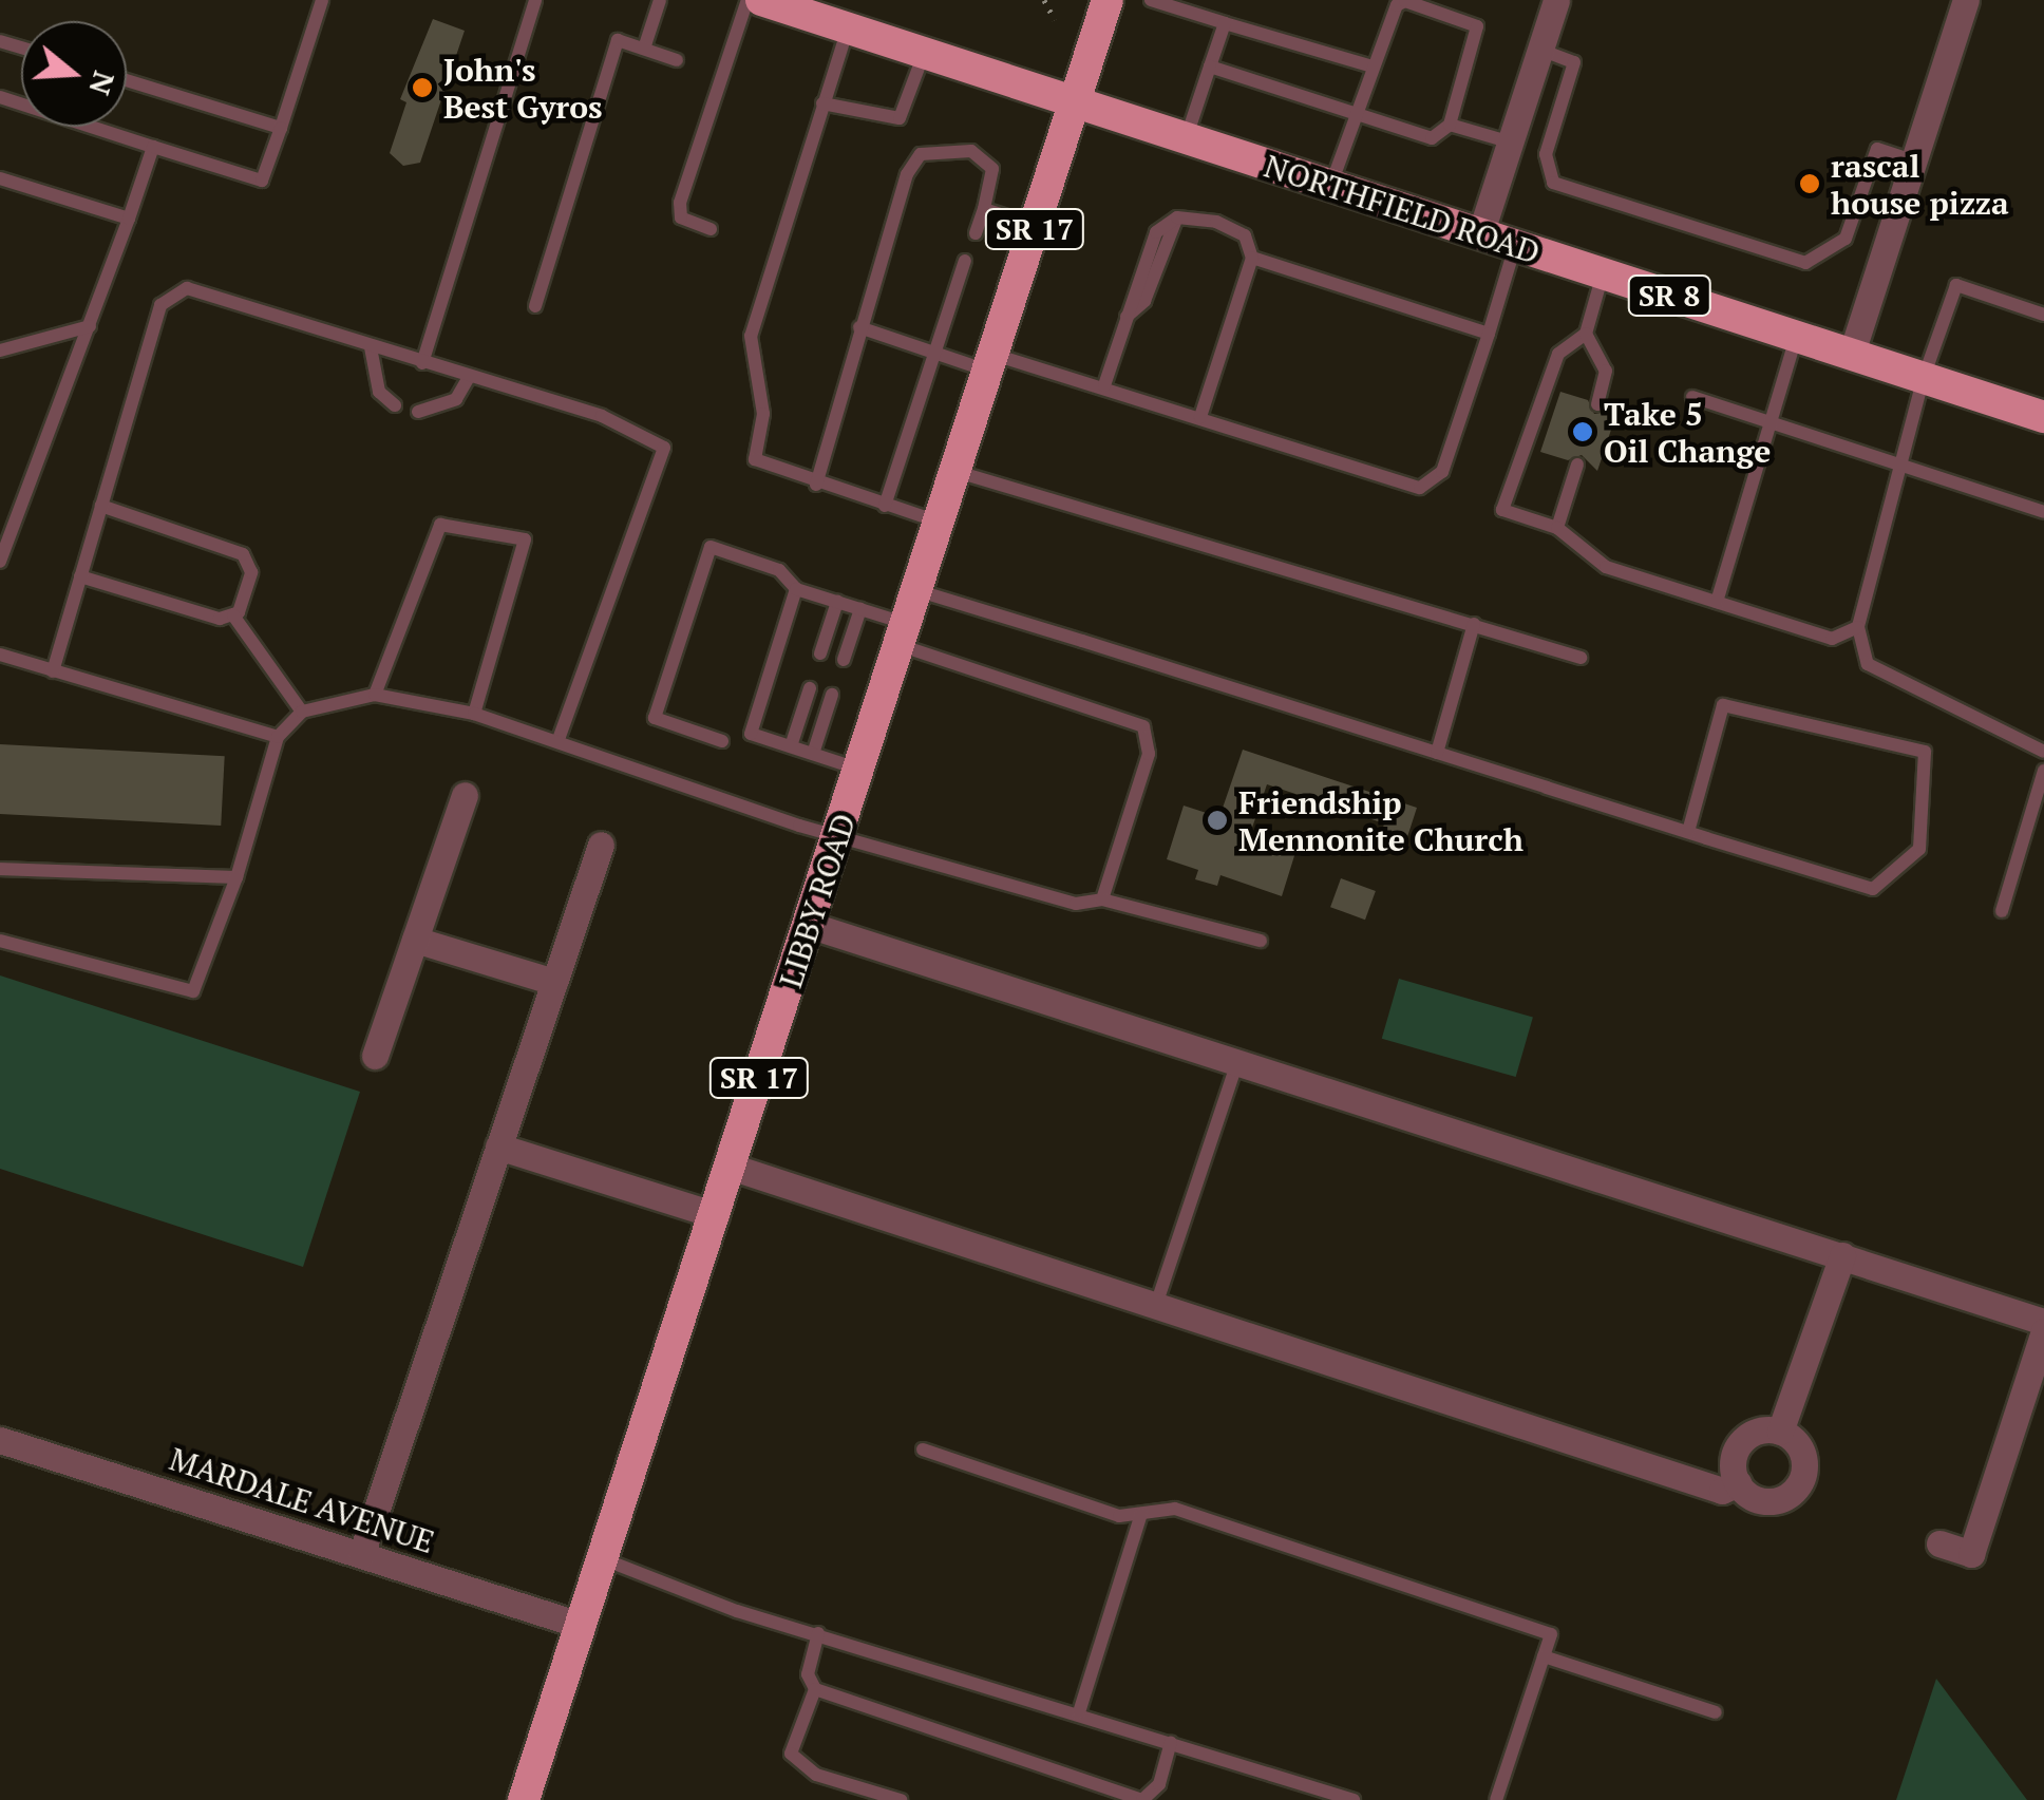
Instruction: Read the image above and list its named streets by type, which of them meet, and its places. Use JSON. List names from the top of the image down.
{
  "streets": {
    "main road": [
      "NORTHFIELD ROAD",
      "SR 17",
      "SR 8",
      "LIBBY ROAD"
    ],
    "street": ["MARDALE AVENUE"]
  },
  "crossings": [
    ["NORTHFIELD ROAD", "LIBBY ROAD"],
    ["LIBBY ROAD", "MARDALE AVENUE"]
  ],
  "places": [
    "John's Best Gyros",
    "rascal house pizza",
    "Take 5 Oil Change",
    "Friendship Mennonite Church"
  ],
  "north": "right"
}
